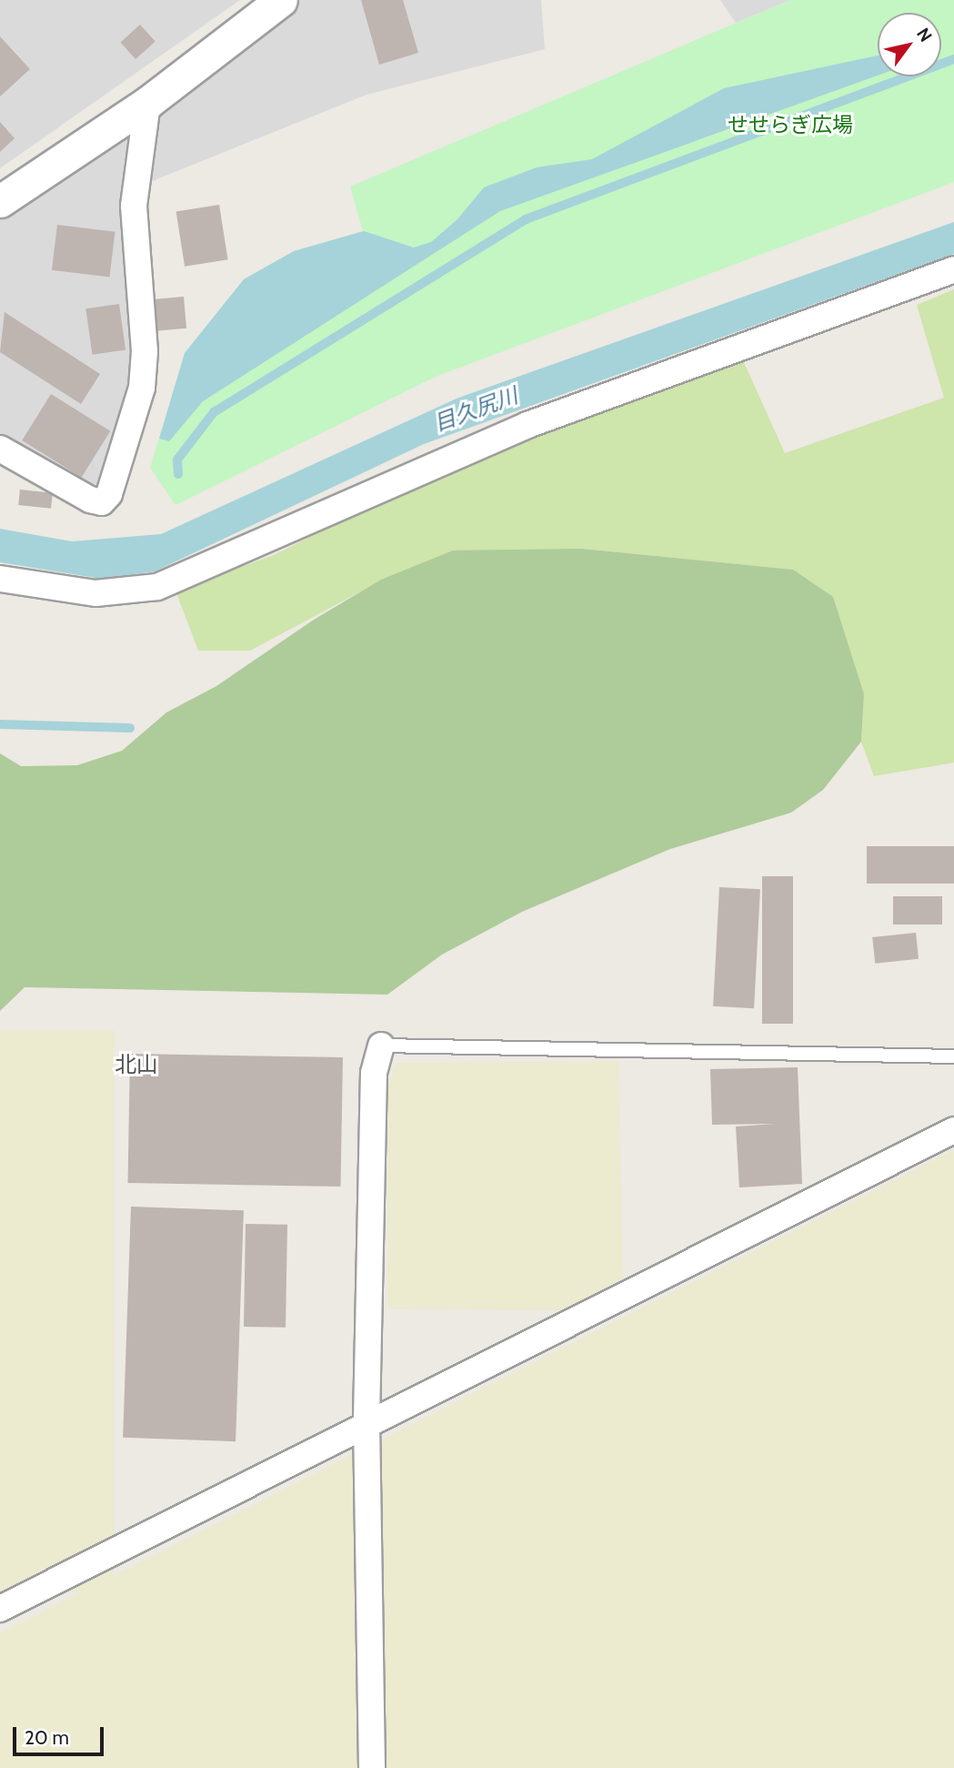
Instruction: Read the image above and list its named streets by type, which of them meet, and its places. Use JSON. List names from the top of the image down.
{
  "districts": ["北山"],
  "water": ["目久尻川"],
  "parks": ["せせらぎ広場"],
  "scale_bar": "20 m",
  "north": "top right"
}
